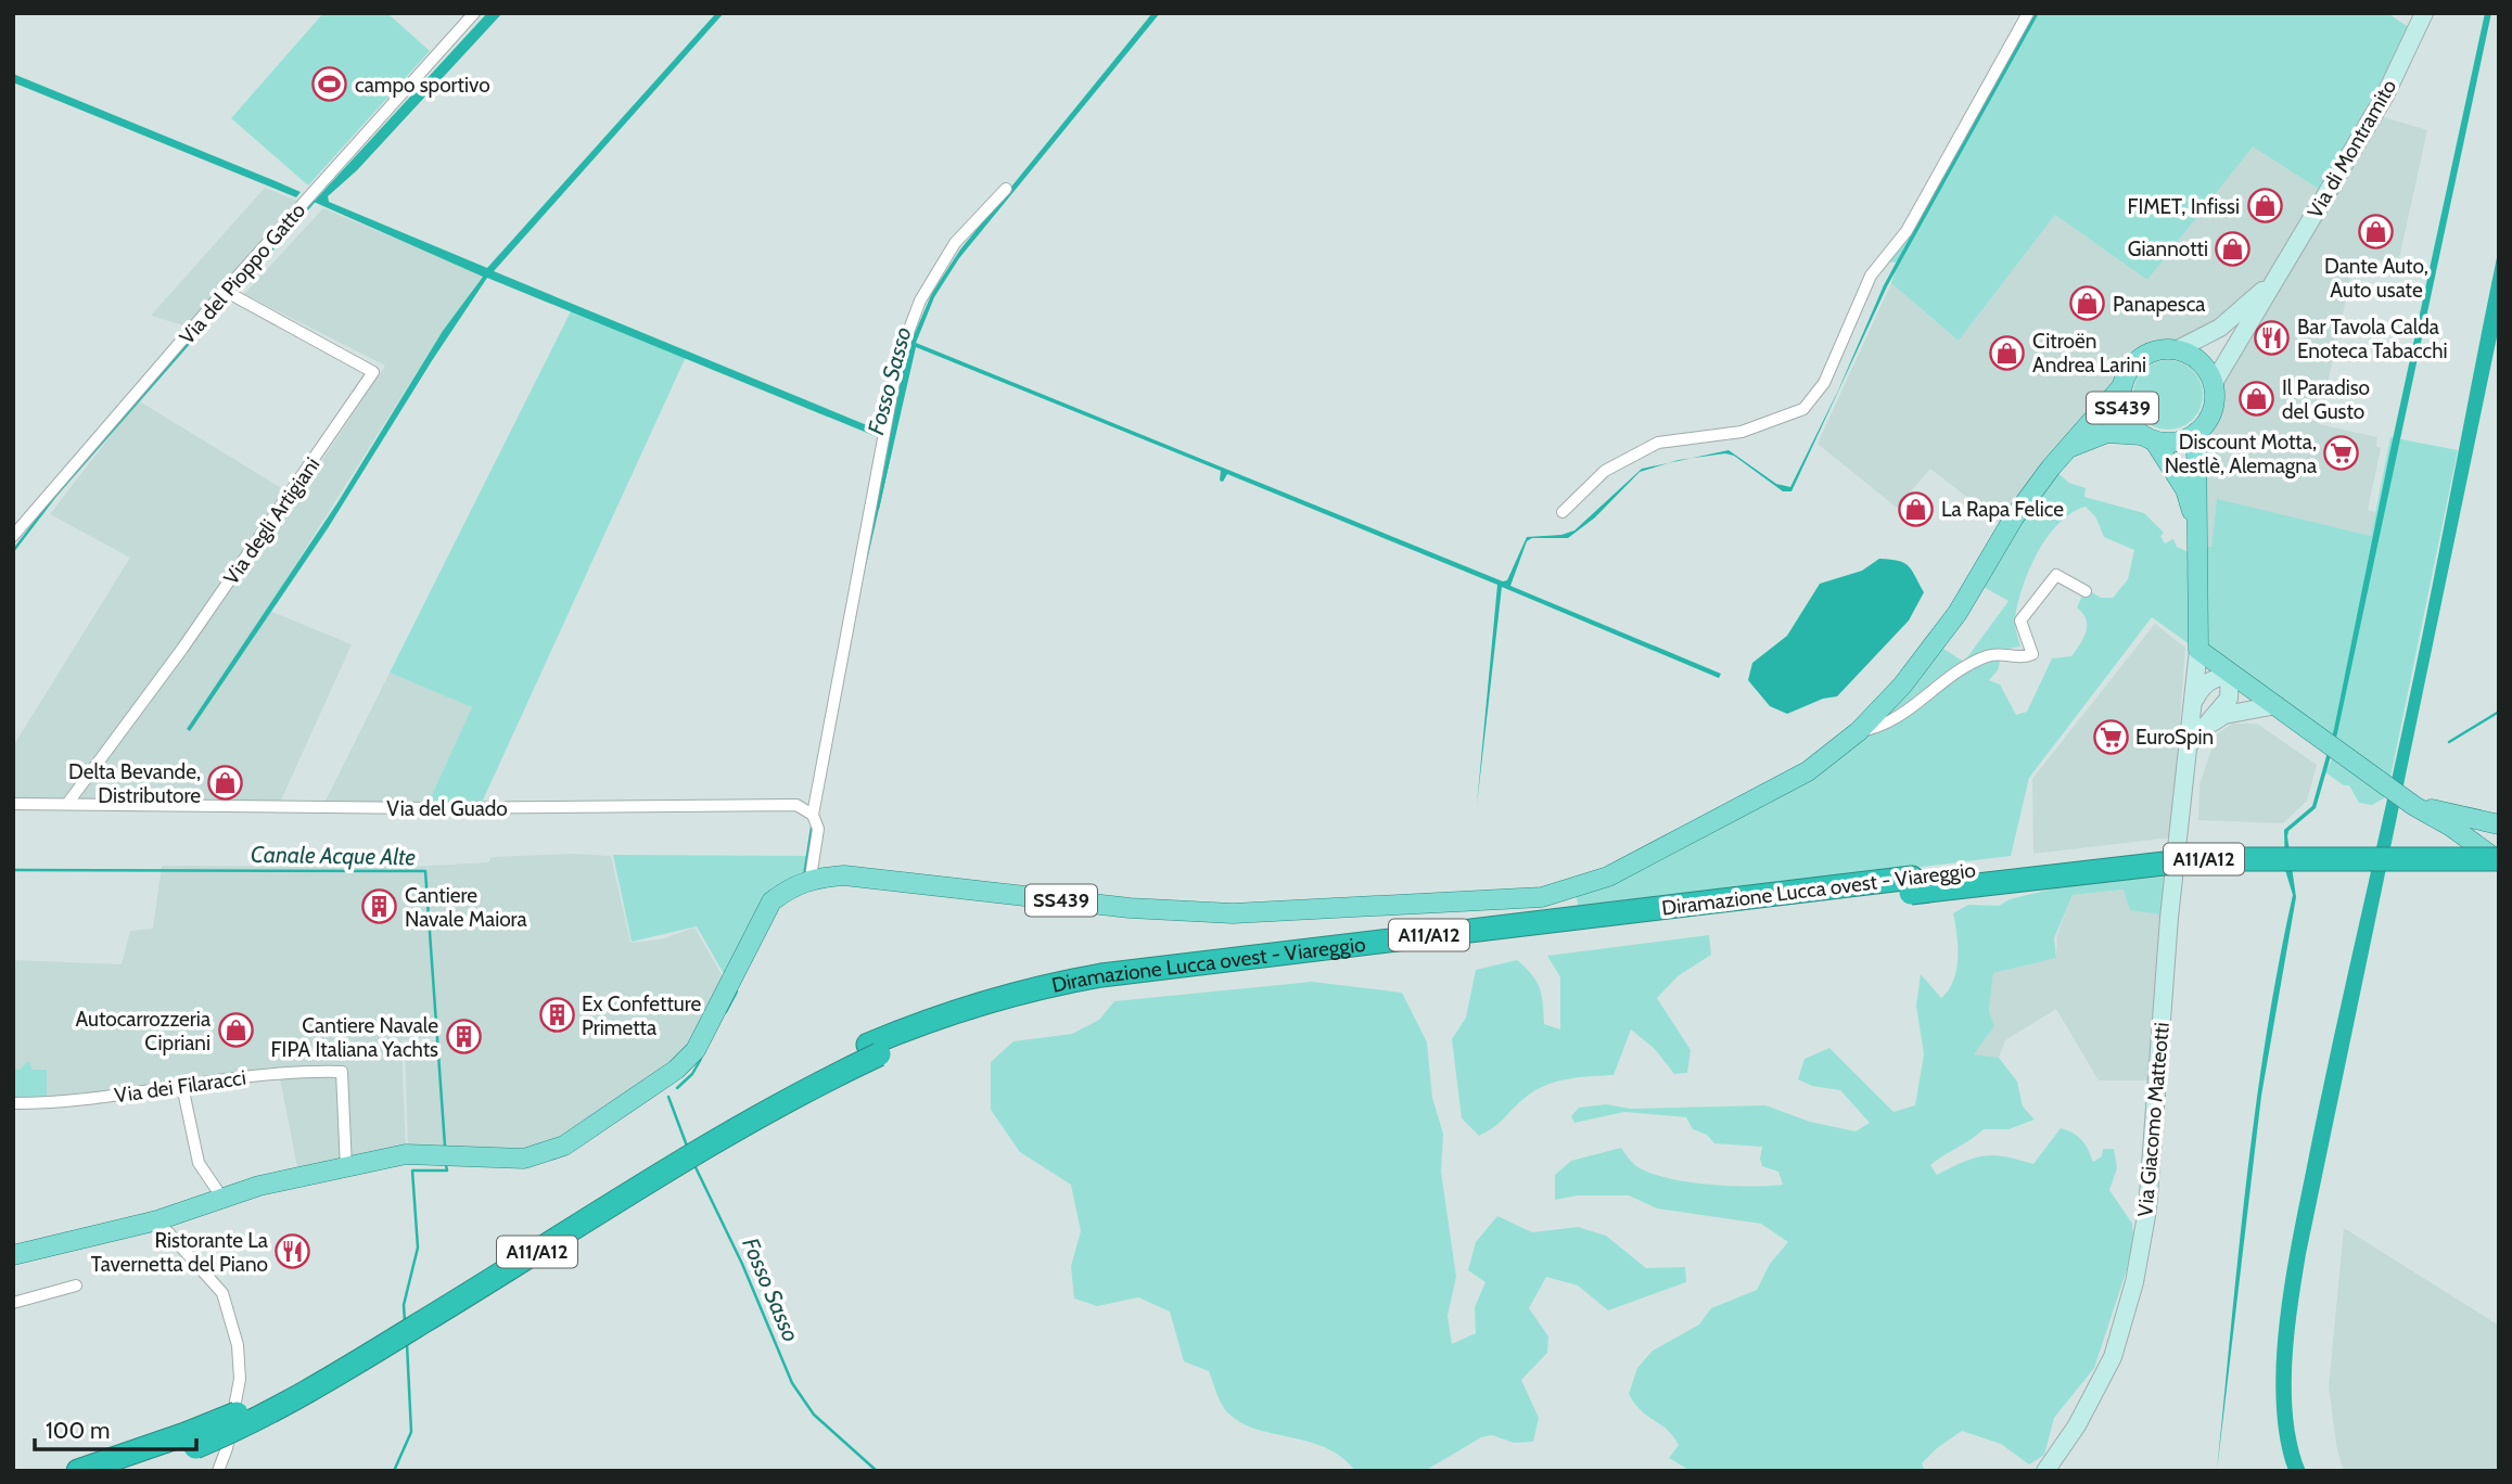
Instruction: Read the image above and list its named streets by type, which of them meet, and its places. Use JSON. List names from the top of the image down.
{
  "streets": {
    "highway": ["A11/A12", "Diramazione Lucca ovest - Viareggio"],
    "main road": ["Via di Montramito", "SS439", "Via Giacomo Matteotti"],
    "street": [
      "Via del Pioppo Gatto",
      "Via degli Artigiani",
      "Via del Guado",
      "Via dei Filaracci"
    ]
  },
  "crossings": [
    ["Via di Montramito", "SS439"],
    ["Via del Pioppo Gatto", "Via degli Artigiani"],
    ["SS439", "Via dei Filaracci"],
    ["SS439", "Via Giacomo Matteotti"],
    ["Via degli Artigiani", "Via del Guado"]
  ],
  "water": ["Fosso Sasso", "Canale Acque Alte"],
  "places": {
    "sports": ["campo sportivo"],
    "shop": [
      "FIMET, Infissi",
      "Dante Auto, Auto usate",
      "Giannotti",
      "Panapesca",
      "Citroën Andrea Larini",
      "Il Paradiso del Gusto",
      "La Rapa Felice",
      "Delta Bevande, Distributore",
      "Autocarrozzeria Cipriani"
    ],
    "restaurant": ["Bar Tavola Calda Enoteca Tabacchi", "Ristorante La Tavernetta del Piano"],
    "supermarket": ["Discount Motta, Nestlè, Alemagna", "EuroSpin"],
    "building": ["Cantiere Navale Maiora", "Ex Confetture Primetta", "Cantiere Navale FIPA Italiana Yachts"]
  },
  "scale_bar": "100 m"
}
